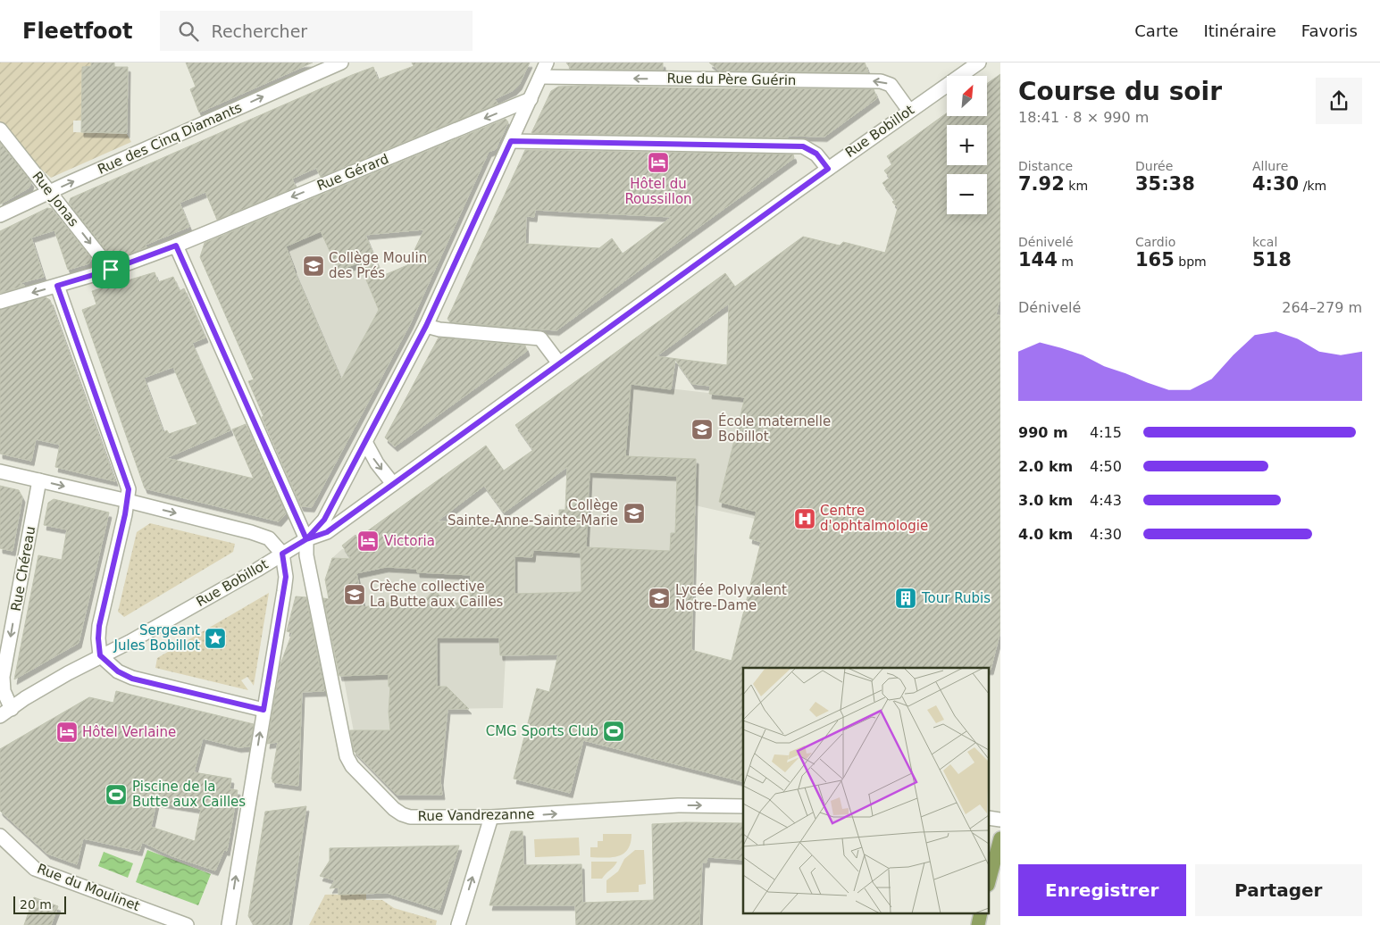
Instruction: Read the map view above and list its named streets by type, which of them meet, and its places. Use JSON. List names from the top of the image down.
{
  "streets": {
    "street": [
      "Rue du Père Guérin",
      "Rue Bobillot",
      "Rue des Cinq Diamants",
      "Rue Gérard",
      "Rue Jonas",
      "Rue Chéreau",
      "Rue Vandrezanne",
      "Rue du Moulinet"
    ]
  },
  "crossings": [
    ["Rue du Père Guérin", "Rue Bobillot"],
    ["Rue Bobillot", "Rue Chéreau"],
    ["Rue Bobillot", "Rue Vandrezanne"],
    ["Rue des Cinq Diamants", "Rue Jonas"],
    ["Rue Gérard", "Rue Jonas"]
  ],
  "one_way": [
    "Rue des Cinq Diamants",
    "Rue Gérard",
    "Rue Jonas",
    "Rue Vandrezanne"
  ],
  "places": {
    "hotel": ["Hôtel du Roussillon", "Victoria", "Hôtel Verlaine"],
    "school or university": [
      "Collège Moulin des Prés",
      "École maternelle Bobillot",
      "Collège Sainte-Anne-Sainte-Marie",
      "Crèche collective La Butte aux Cailles",
      "Lycée Polyvalent Notre-Dame"
    ],
    "hospital": ["Centre d'ophtalmologie"],
    "building": ["Tour Rubis"],
    "place": ["Sergeant Jules Bobillot"],
    "sports": ["CMG Sports Club", "Piscine de la Butte aux Cailles"]
  },
  "scale_bar": "20 m",
  "north": "top right",
  "page": {
    "header": "Fleetfoot",
    "search": "Rechercher",
    "nav": ["Carte", "Itinéraire", "Favoris"],
    "heading": ["Course du soir", "18:41 · 8 × 990 m"],
    "map_buttons": ["+", "−"],
    "stats": [
      ["Distance", "7.92 km"],
      ["Durée", "35:38"],
      ["Allure", "4:30 /km"],
      ["Dénivelé", "144 m"],
      ["Cardio", "165 bpm"],
      ["kcal", "518"]
    ],
    "chart": ["Dénivelé", "264–279 m"],
    "list": [
      {
        "name": "990 m",
        "note": "4:15"
      },
      {
        "name": "2.0 km",
        "note": "4:50"
      },
      {
        "name": "3.0 km",
        "note": "4:43"
      },
      {
        "name": "4.0 km",
        "note": "4:30"
      }
    ],
    "buttons": ["Enregistrer", "Partager"],
    "scale": "20 m"
  }
}
